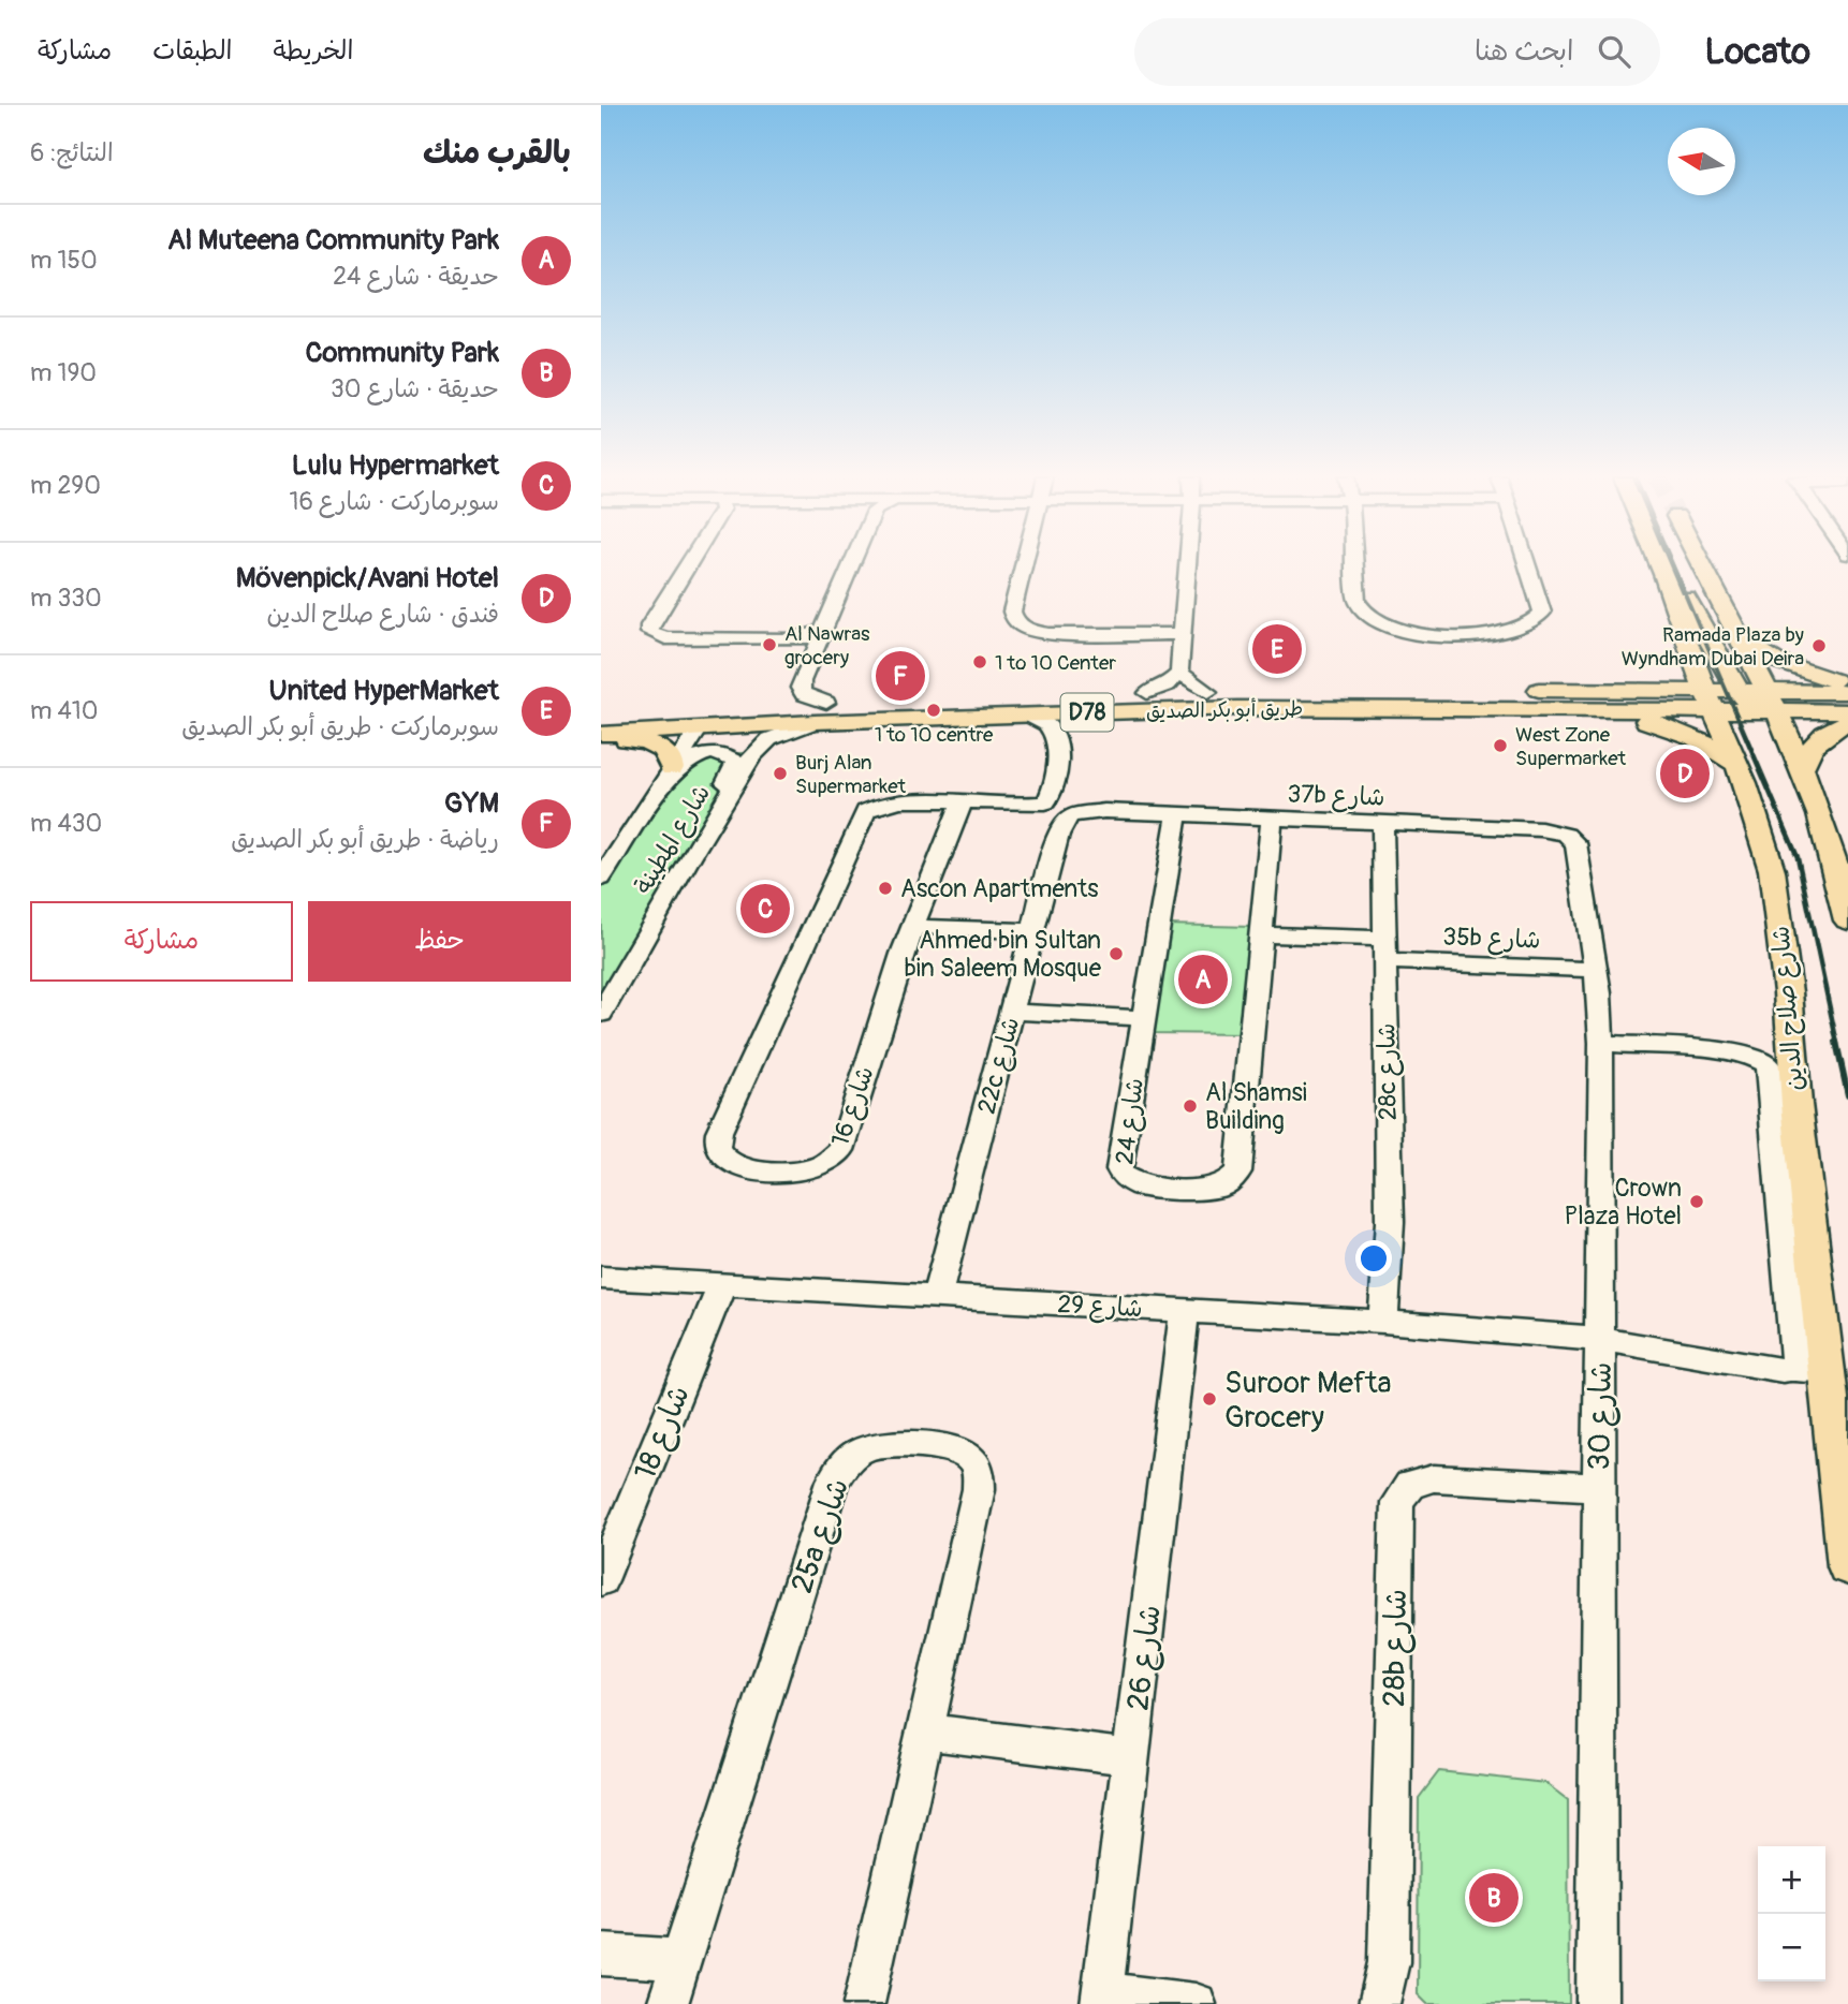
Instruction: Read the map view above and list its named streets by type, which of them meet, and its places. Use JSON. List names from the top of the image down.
{
  "streets": {
    "main road": ["طريق أبو بكر الصديق", "D78", "شارع صلاح الدين"],
    "street": [
      "37b شارع",
      "شارع المطينة",
      "35b شارع",
      "22c شارع",
      "28c شارع",
      "شارع 16",
      "شارع 24",
      "شارع 29",
      "شارع 30",
      "شارع 18",
      "25a شارع",
      "28b شارع",
      "شارع 26"
    ]
  },
  "crossings": [
    ["طريق أبو بكر الصديق", "شارع المطينة"],
    ["طريق أبو بكر الصديق", "شارع صلاح الدين"],
    ["37b شارع", "22c شارع"],
    ["37b شارع", "28c شارع"],
    ["37b شارع", "شارع 16"],
    ["37b شارع", "شارع 24"],
    ["37b شارع", "شارع 30"],
    ["35b شارع", "28c شارع"],
    ["35b شارع", "شارع 24"],
    ["35b شارع", "شارع 30"],
    ["22c شارع", "شارع 29"],
    ["28c شارع", "شارع 29"],
    ["شارع 29", "شارع 30"],
    ["شارع 29", "شارع 18"],
    ["شارع 29", "شارع 26"],
    ["شارع 30", "28b شارع"]
  ],
  "places": [
    "Al Nawras grocery",
    "Ramada Plaza by Wyndham Dubai Deira",
    "1 to 10 Center",
    "1 to 10 centre",
    "West Zone Supermarket",
    "Burj Alan Supermarket",
    "Ascon Apartments",
    "Ahmed bin Sultan bin Saleem Mosque",
    "Al Shamsi Building",
    "Crown Plaza Hotel",
    "Suroor Mefta Grocery"
  ],
  "north": "left",
  "page": {
    "header": "Locato",
    "search": "ابحث هنا",
    "nav": ["الخريطة", "الطبقات", "مشاركة"],
    "heading": ["بالقرب منك", "النتائج: 6"],
    "list": [
      {
        "mark": "A",
        "name": "Al Muteena Community Park",
        "note": "حديقة · شارع 24",
        "value": "150 m"
      },
      {
        "mark": "B",
        "name": "Community Park",
        "note": "حديقة · شارع 30",
        "value": "190 m"
      },
      {
        "mark": "C",
        "name": "Lulu Hypermarket",
        "note": "سوبرماركت · شارع 16",
        "value": "290 m"
      },
      {
        "mark": "D",
        "name": "Mövenpick/Avani Hotel",
        "note": "فندق · شارع صلاح الدين",
        "value": "330 m"
      },
      {
        "mark": "E",
        "name": "United HyperMarket",
        "note": "سوبرماركت · طريق أبو بكر الصديق",
        "value": "410 m"
      },
      {
        "mark": "F",
        "name": "GYM",
        "note": "رياضة · طريق أبو بكر الصديق",
        "value": "430 m"
      }
    ],
    "pins": [
      "E",
      "F",
      "D",
      "C",
      "A",
      "B"
    ],
    "buttons": ["حفظ", "مشاركة"],
    "map_buttons": ["+", "−"]
  }
}
